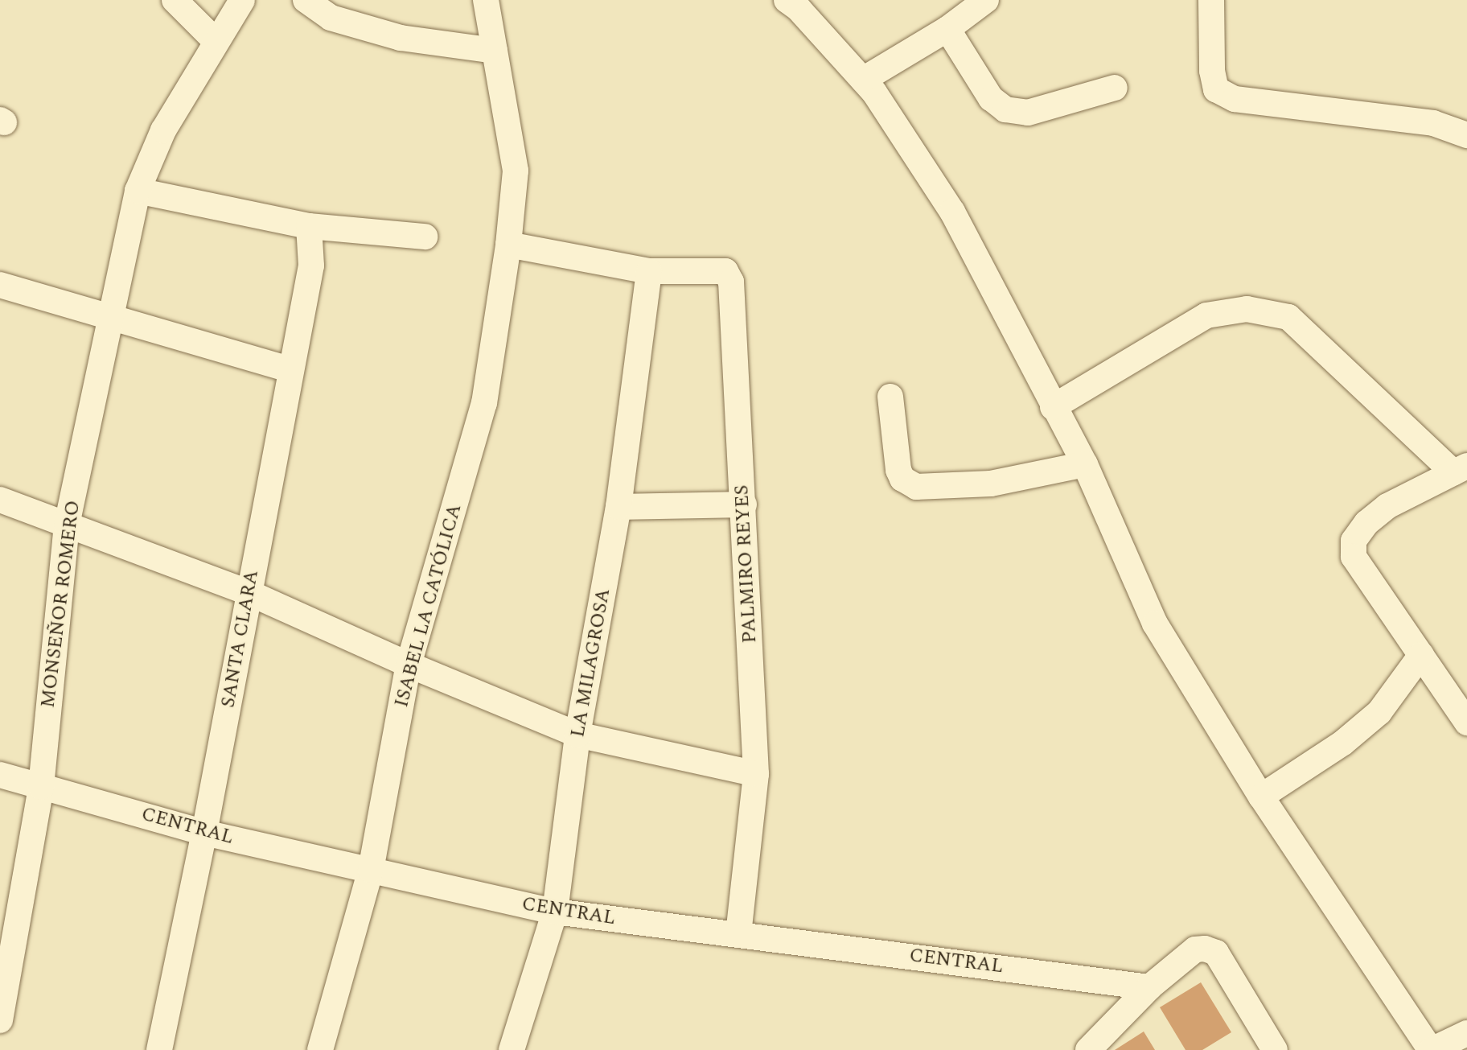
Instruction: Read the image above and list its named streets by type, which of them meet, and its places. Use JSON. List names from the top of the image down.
{
  "streets": {
    "street": [
      "PALMIRO REYES",
      "MONSEÑOR ROMERO",
      "ISABEL LA CATÓLICA",
      "SANTA CLARA",
      "LA MILAGROSA",
      "CENTRAL"
    ]
  },
  "crossings": [
    ["PALMIRO REYES", "LA MILAGROSA"],
    ["PALMIRO REYES", "CENTRAL"],
    ["MONSEÑOR ROMERO", "CENTRAL"],
    ["ISABEL LA CATÓLICA", "CENTRAL"],
    ["SANTA CLARA", "CENTRAL"],
    ["LA MILAGROSA", "CENTRAL"]
  ]
}
